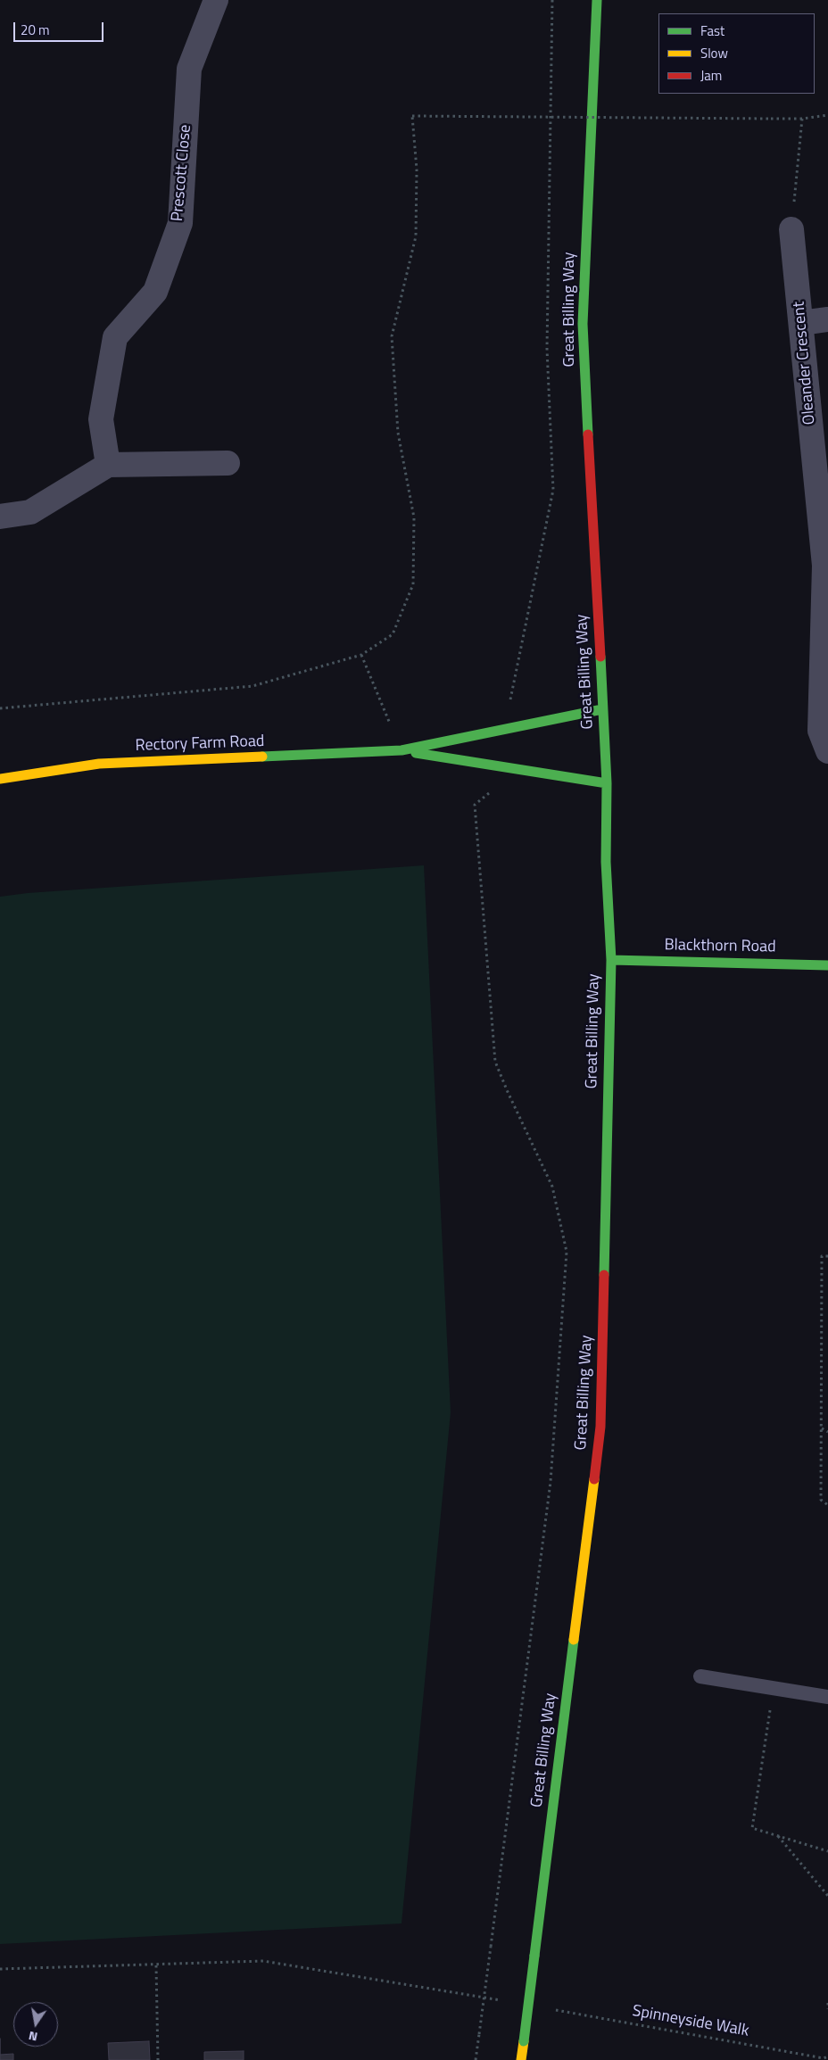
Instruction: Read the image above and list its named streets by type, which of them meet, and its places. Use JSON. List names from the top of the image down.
{
  "streets": {
    "main road": ["Great Billing Way", "Rectory Farm Road", "Blackthorn Road"],
    "street": ["Prescott Close", "Oleander Crescent"],
    "path": ["Spinneyside Walk"]
  },
  "crossings": [
    ["Great Billing Way", "Rectory Farm Road"],
    ["Great Billing Way", "Blackthorn Road"]
  ],
  "legend": ["Fast", "Slow", "Jam"],
  "scale_bar": "20 m",
  "north": "bottom"
}
